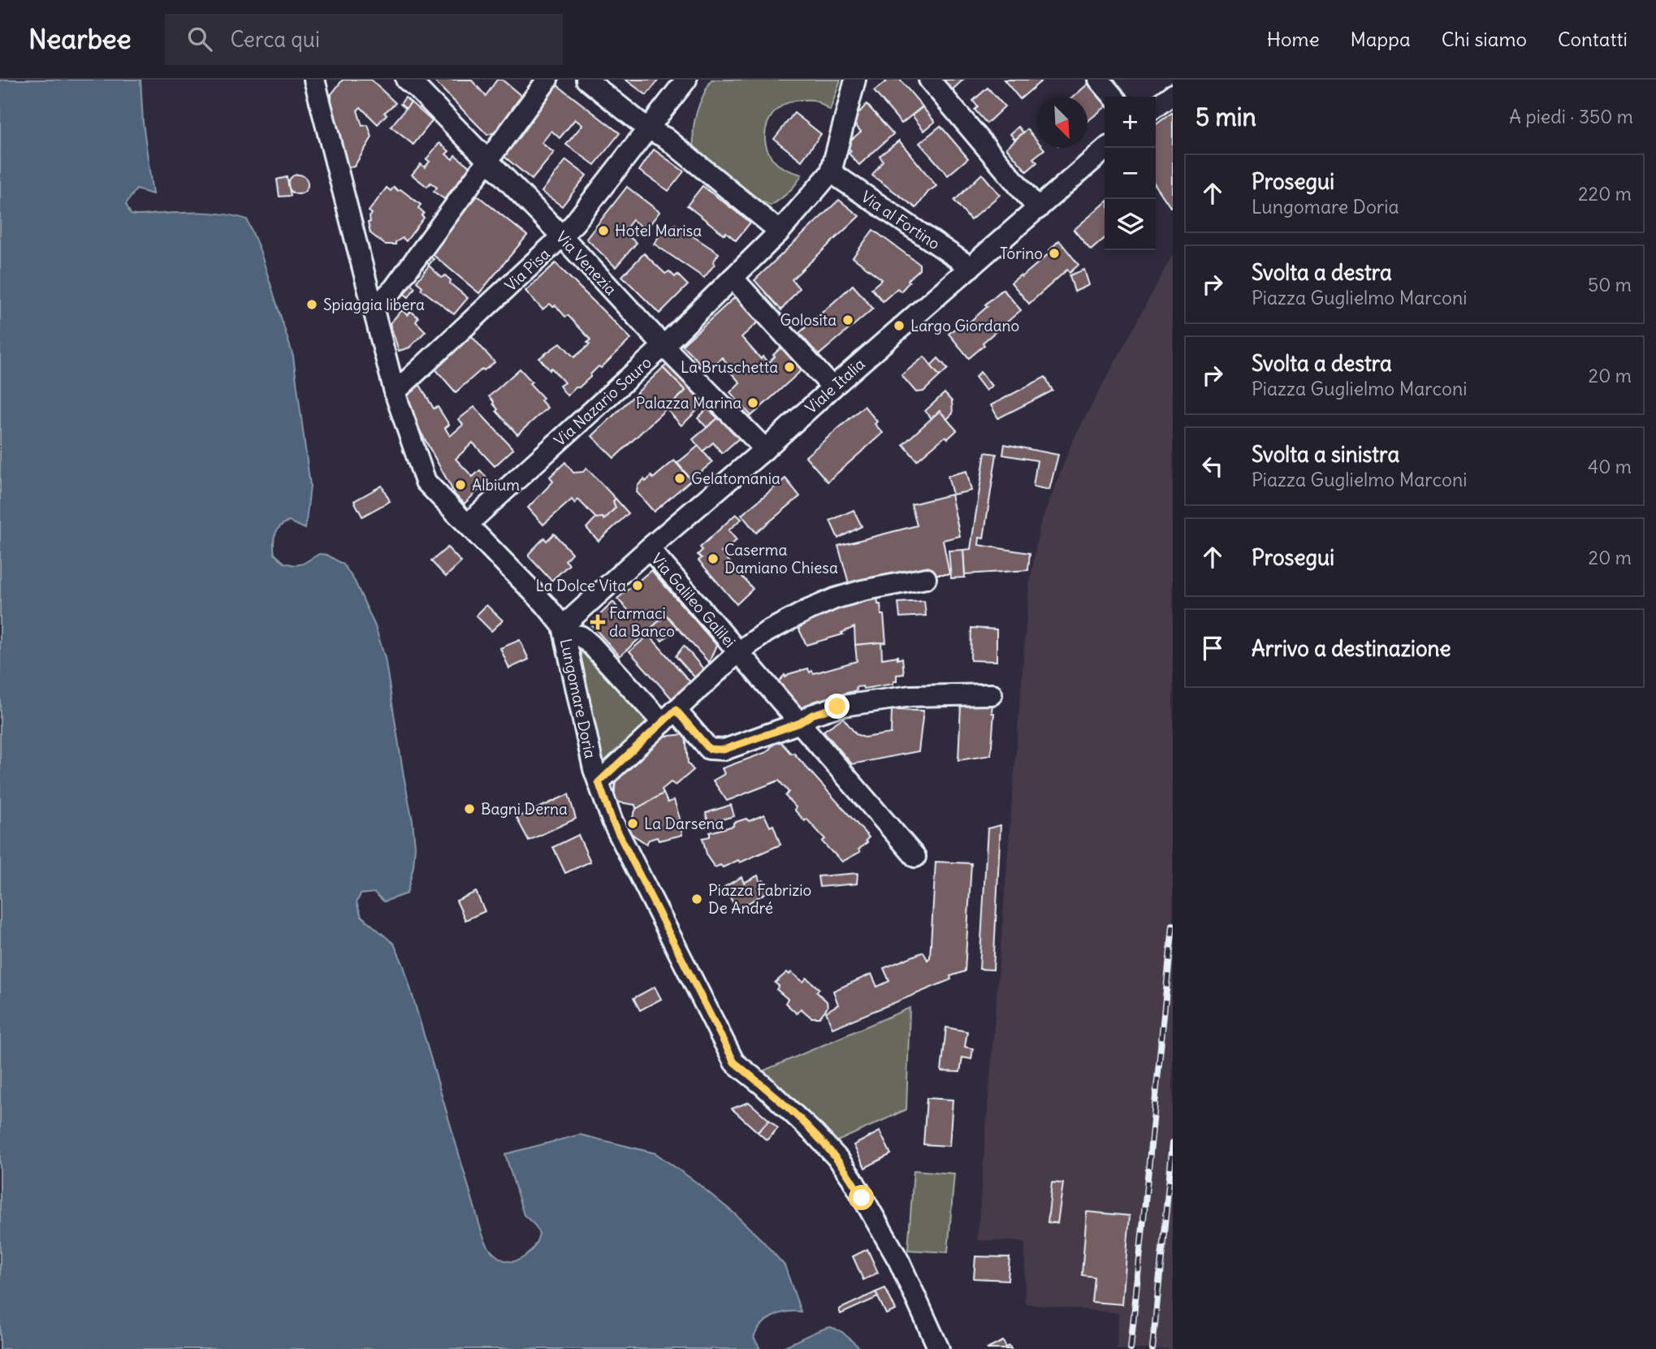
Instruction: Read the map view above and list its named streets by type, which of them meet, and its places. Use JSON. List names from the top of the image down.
{
  "streets": {
    "street": [
      "Via al Fortino",
      "Via Venezia",
      "Via Pisa",
      "Viale Italia",
      "Via Nazario Sauro",
      "Via Galileo Galilei",
      "Lungomare Doria"
    ]
  },
  "crossings": [
    ["Via al Fortino", "Viale Italia"],
    ["Via al Fortino", "Via Nazario Sauro"],
    ["Via Venezia", "Via Pisa"],
    ["Via Venezia", "Viale Italia"],
    ["Via Venezia", "Via Nazario Sauro"],
    ["Viale Italia", "Via Galileo Galilei"],
    ["Viale Italia", "Lungomare Doria"]
  ],
  "places": {
    "other": [
      "Hotel Marisa",
      "Torino",
      "Spiaggia libera",
      "Golosita",
      "Largo Giordano",
      "La Bruschetta",
      "Palazza Marina",
      "Gelatomania",
      "Albium",
      "Caserma Damiano Chiesa",
      "La Dolce Vita",
      "Bagni Derna",
      "La Darsena",
      "Piazza Fabrizio De André"
    ],
    "health": ["Farmaci da Banco"]
  },
  "north": "bottom right",
  "page": {
    "header": "Nearbee",
    "search": "Cerca qui",
    "nav": [
      "Home",
      "Mappa",
      "Chi siamo",
      "Contatti"
    ],
    "heading": ["5 min", "A piedi · 350 m"],
    "map_buttons": ["+", "−"],
    "list": [
      ["Prosegui", "Lungomare Doria", "220 m"],
      ["Svolta a destra", "Piazza Guglielmo Marconi", "50 m"],
      ["Svolta a destra", "Piazza Guglielmo Marconi", "20 m"],
      ["Svolta a sinistra", "Piazza Guglielmo Marconi", "40 m"],
      ["Prosegui", "20 m"],
      "Arrivo a destinazione"
    ]
  }
}
